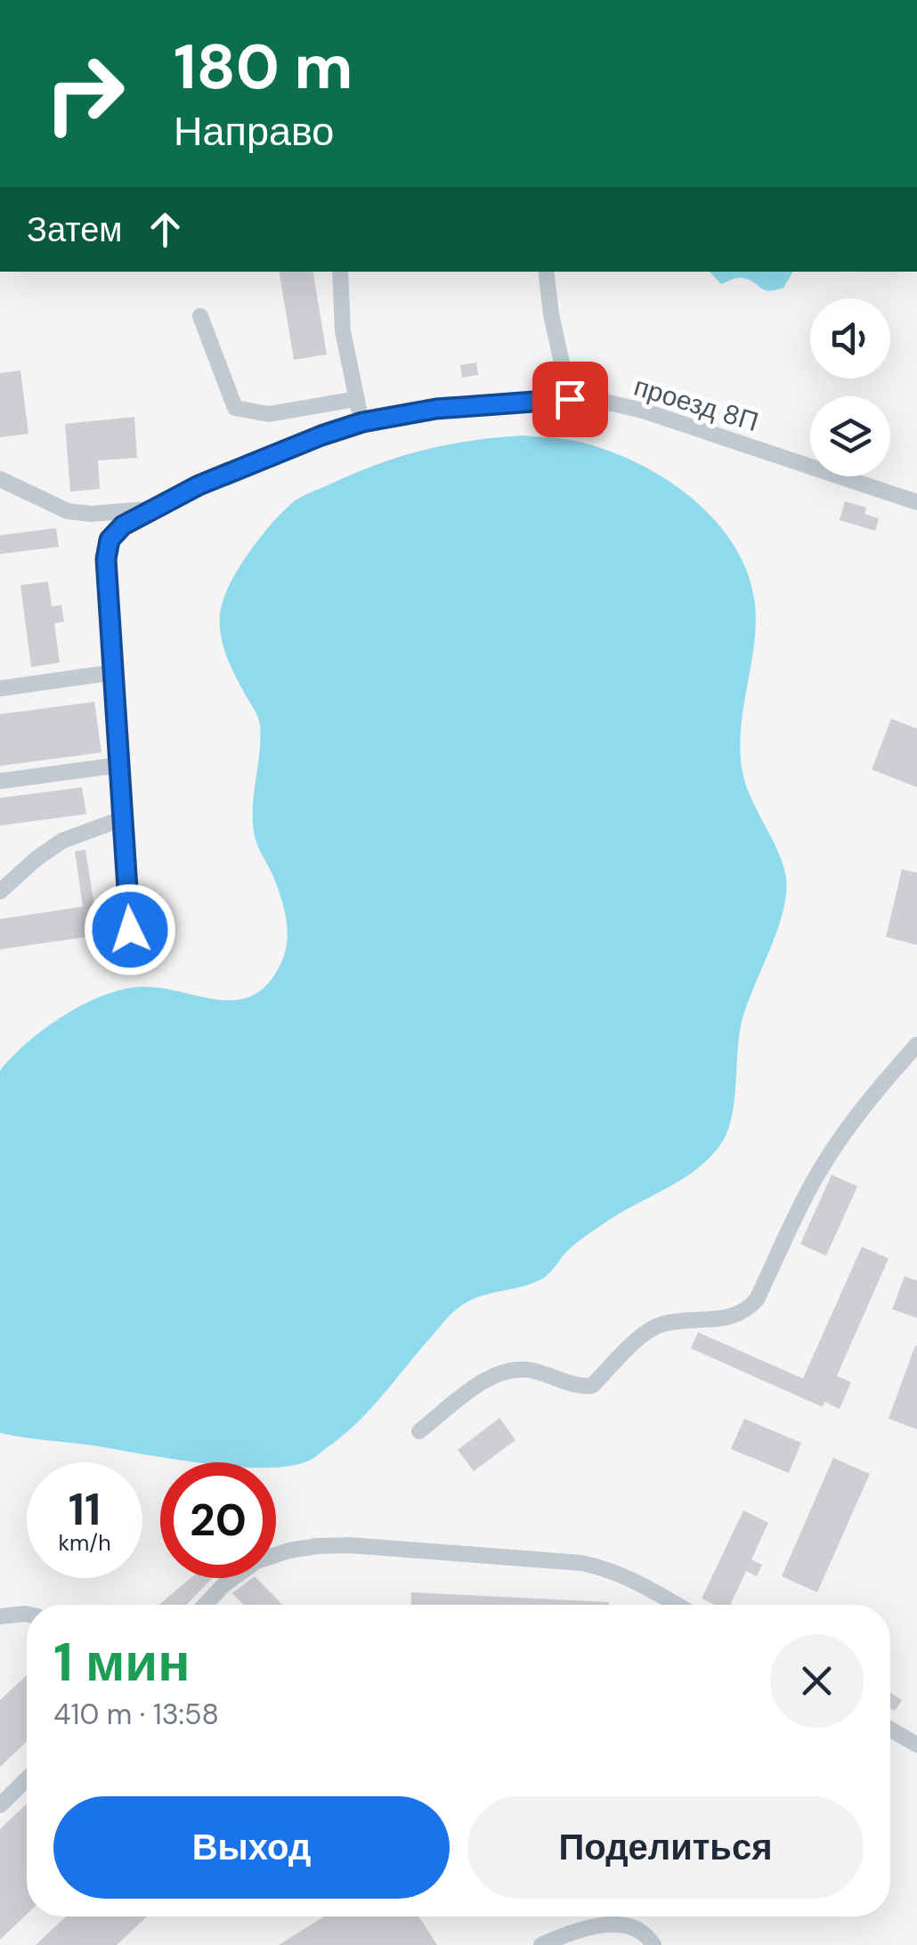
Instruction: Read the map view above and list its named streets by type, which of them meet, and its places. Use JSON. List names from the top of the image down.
{
  "streets": {
    "street": ["проезд 8П"]
  },
  "page": {
    "turn": ["180 m", "Направо"],
    "then": "Затем",
    "speed": "11 km/h",
    "limit": "20",
    "heading": ["1 мин", "410 m · 13:58"],
    "buttons": ["Выход", "Поделиться"]
  }
}
